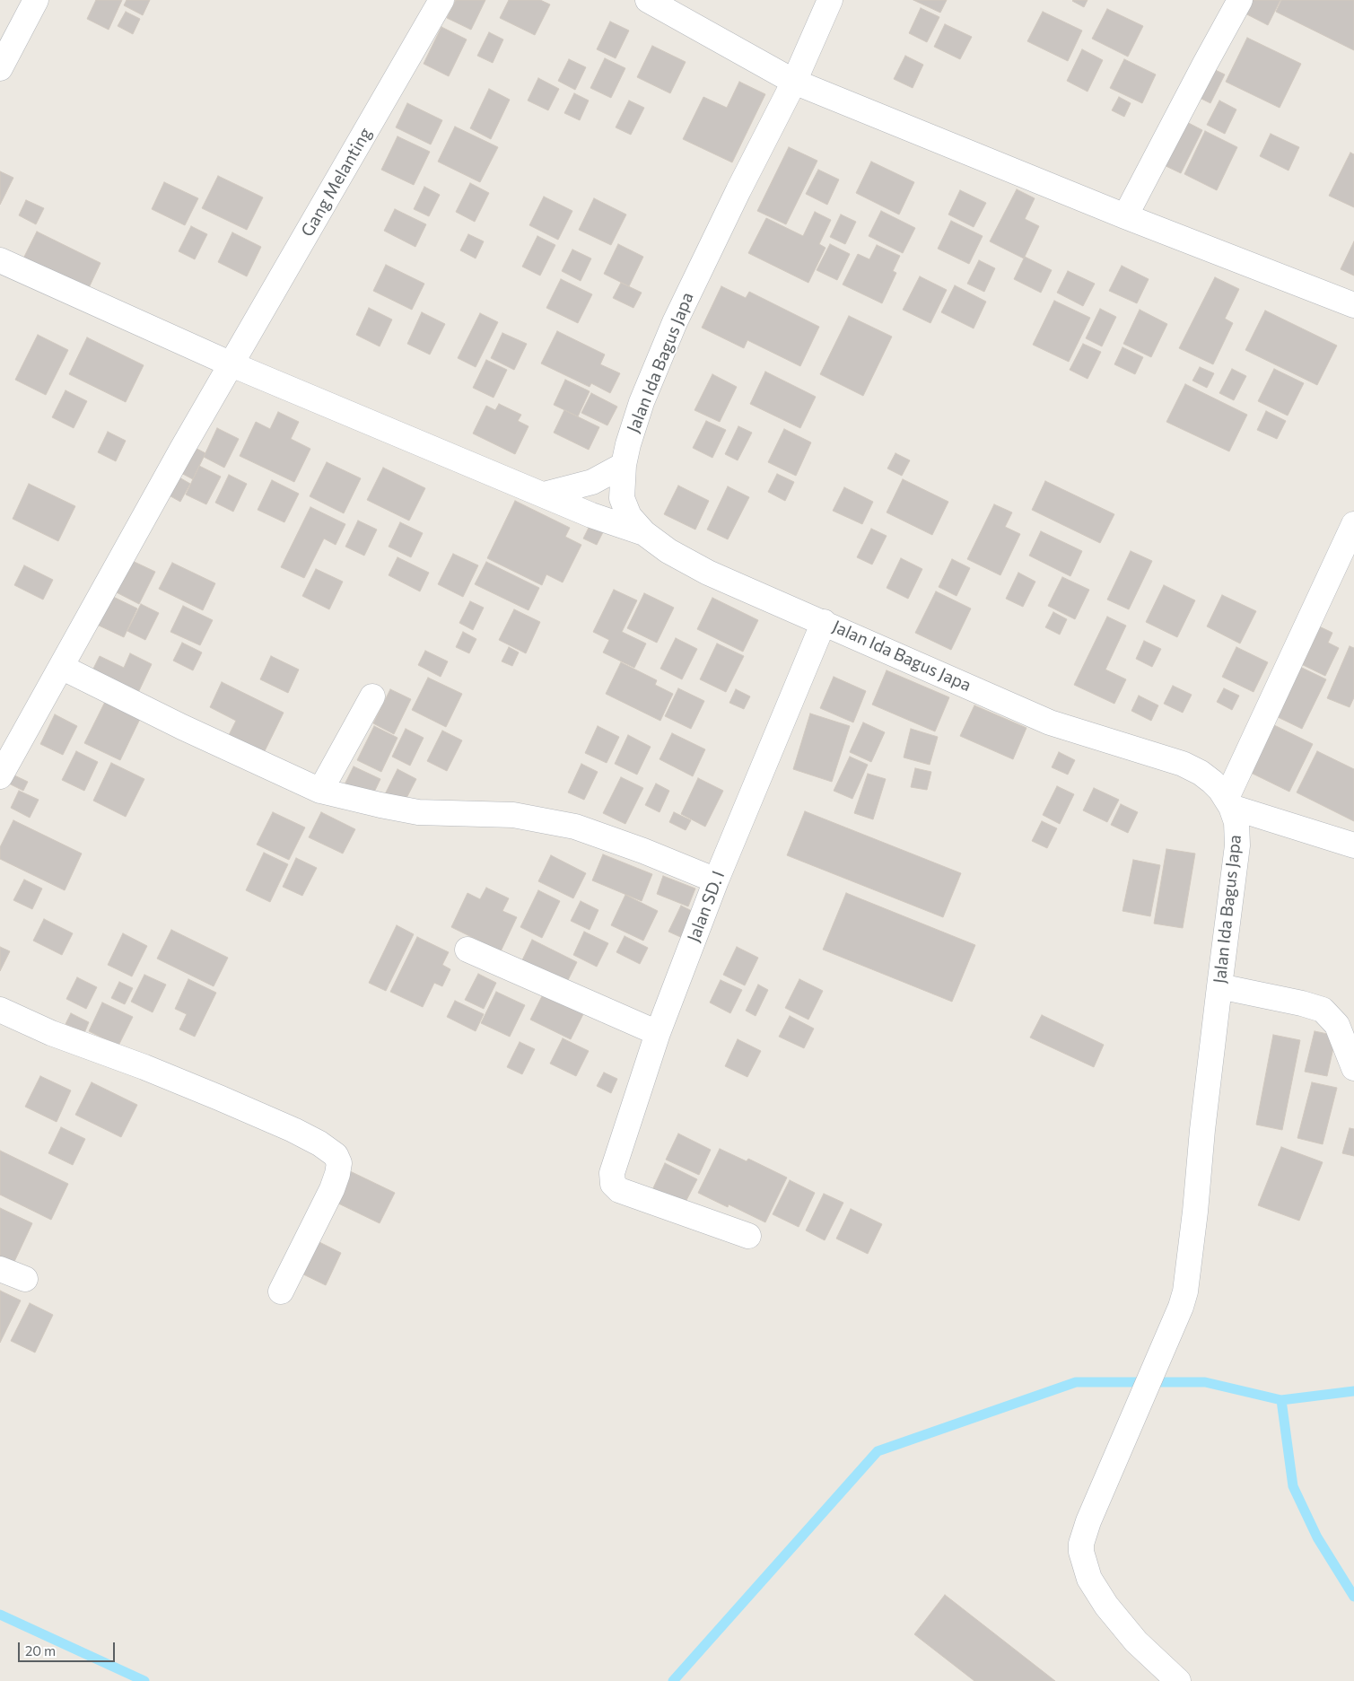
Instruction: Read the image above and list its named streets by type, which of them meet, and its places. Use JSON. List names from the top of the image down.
{
  "streets": {
    "street": ["Gang Melanting", "Jalan Ida Bagus Japa", "Jalan SD. I"]
  },
  "crossings": [
    ["Jalan Ida Bagus Japa", "Jalan SD. I"]
  ],
  "scale_bar": "20 m"
}
